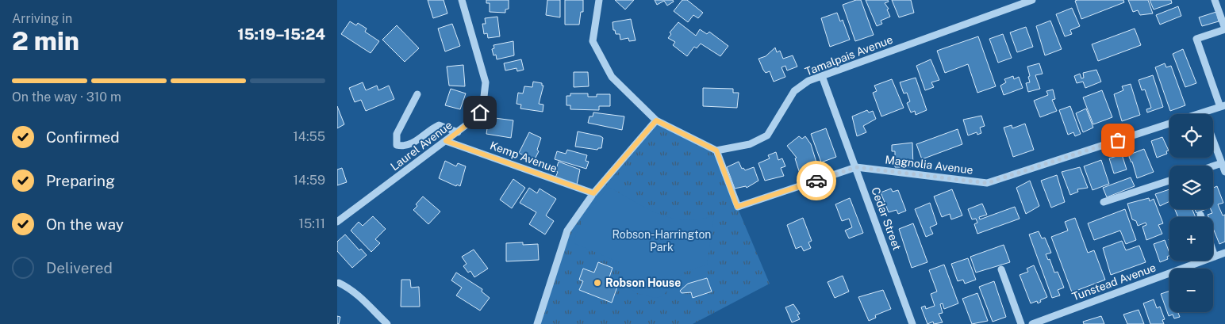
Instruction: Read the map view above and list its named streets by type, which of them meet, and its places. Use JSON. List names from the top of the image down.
{
  "streets": {
    "street": [
      "Tamalpais Avenue",
      "Laurel Avenue",
      "Kemp Avenue",
      "Magnolia Avenue",
      "Cedar Street",
      "Tunstead Avenue"
    ]
  },
  "crossings": [
    ["Tamalpais Avenue", "Magnolia Avenue"],
    ["Tamalpais Avenue", "Cedar Street"],
    ["Laurel Avenue", "Kemp Avenue"],
    ["Magnolia Avenue", "Cedar Street"]
  ],
  "parks": ["Robson-Harrington Park"],
  "places": ["Robson House"],
  "page": {
    "heading": ["2 min", "Arriving in", "15:19–15:24"],
    "bar": "On the way · 310 m",
    "map_buttons": ["+", "−"],
    "list": [
      ["Confirmed", "14:55"],
      ["Preparing", "14:59"],
      ["On the way", "15:11"],
      "Delivered"
    ]
  }
}
